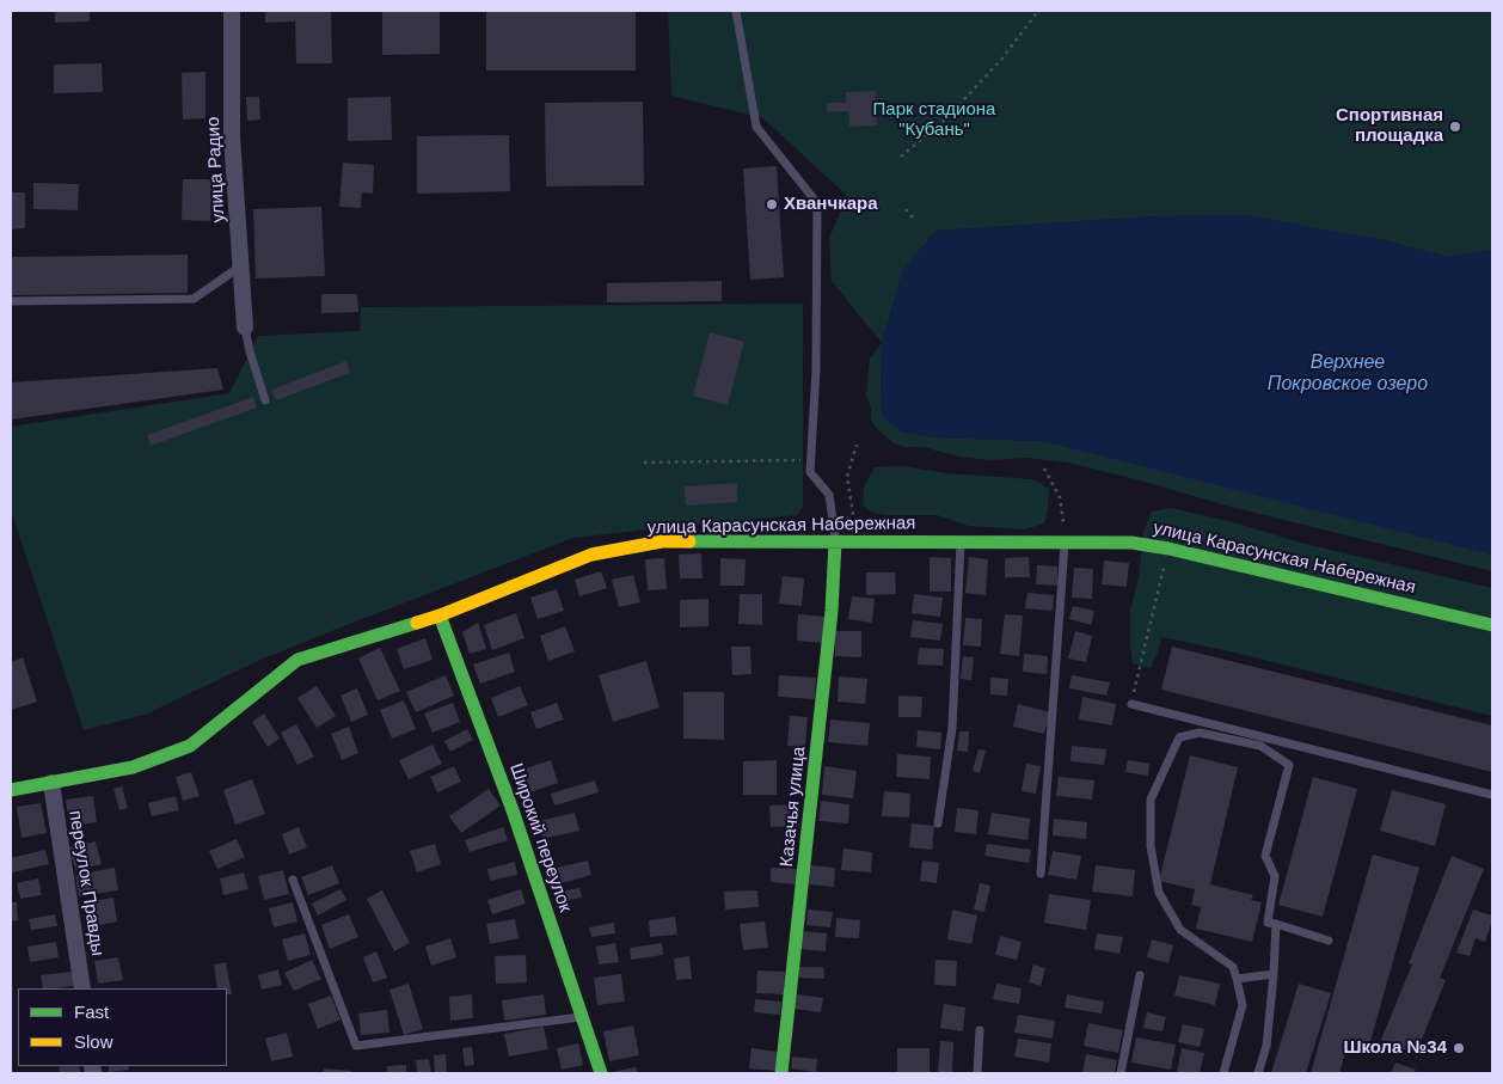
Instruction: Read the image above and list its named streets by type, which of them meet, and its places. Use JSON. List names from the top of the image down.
{
  "streets": {
    "street": [
      "улица Радио",
      "улица Карасунская Набережная",
      "Казачья улица",
      "Широкий переулок",
      "переулок Правды"
    ]
  },
  "crossings": [
    ["улица Карасунская Набережная", "Казачья улица"],
    ["улица Карасунская Набережная", "Широкий переулок"],
    ["улица Карасунская Набережная", "переулок Правды"]
  ],
  "water": ["Верхнее Покровское озеро"],
  "parks": ["Парк стадиона \"Кубань\""],
  "places": ["Спортивная площадка", "Хванчкара", "Школа №34"],
  "legend": ["Fast", "Slow"]
}
